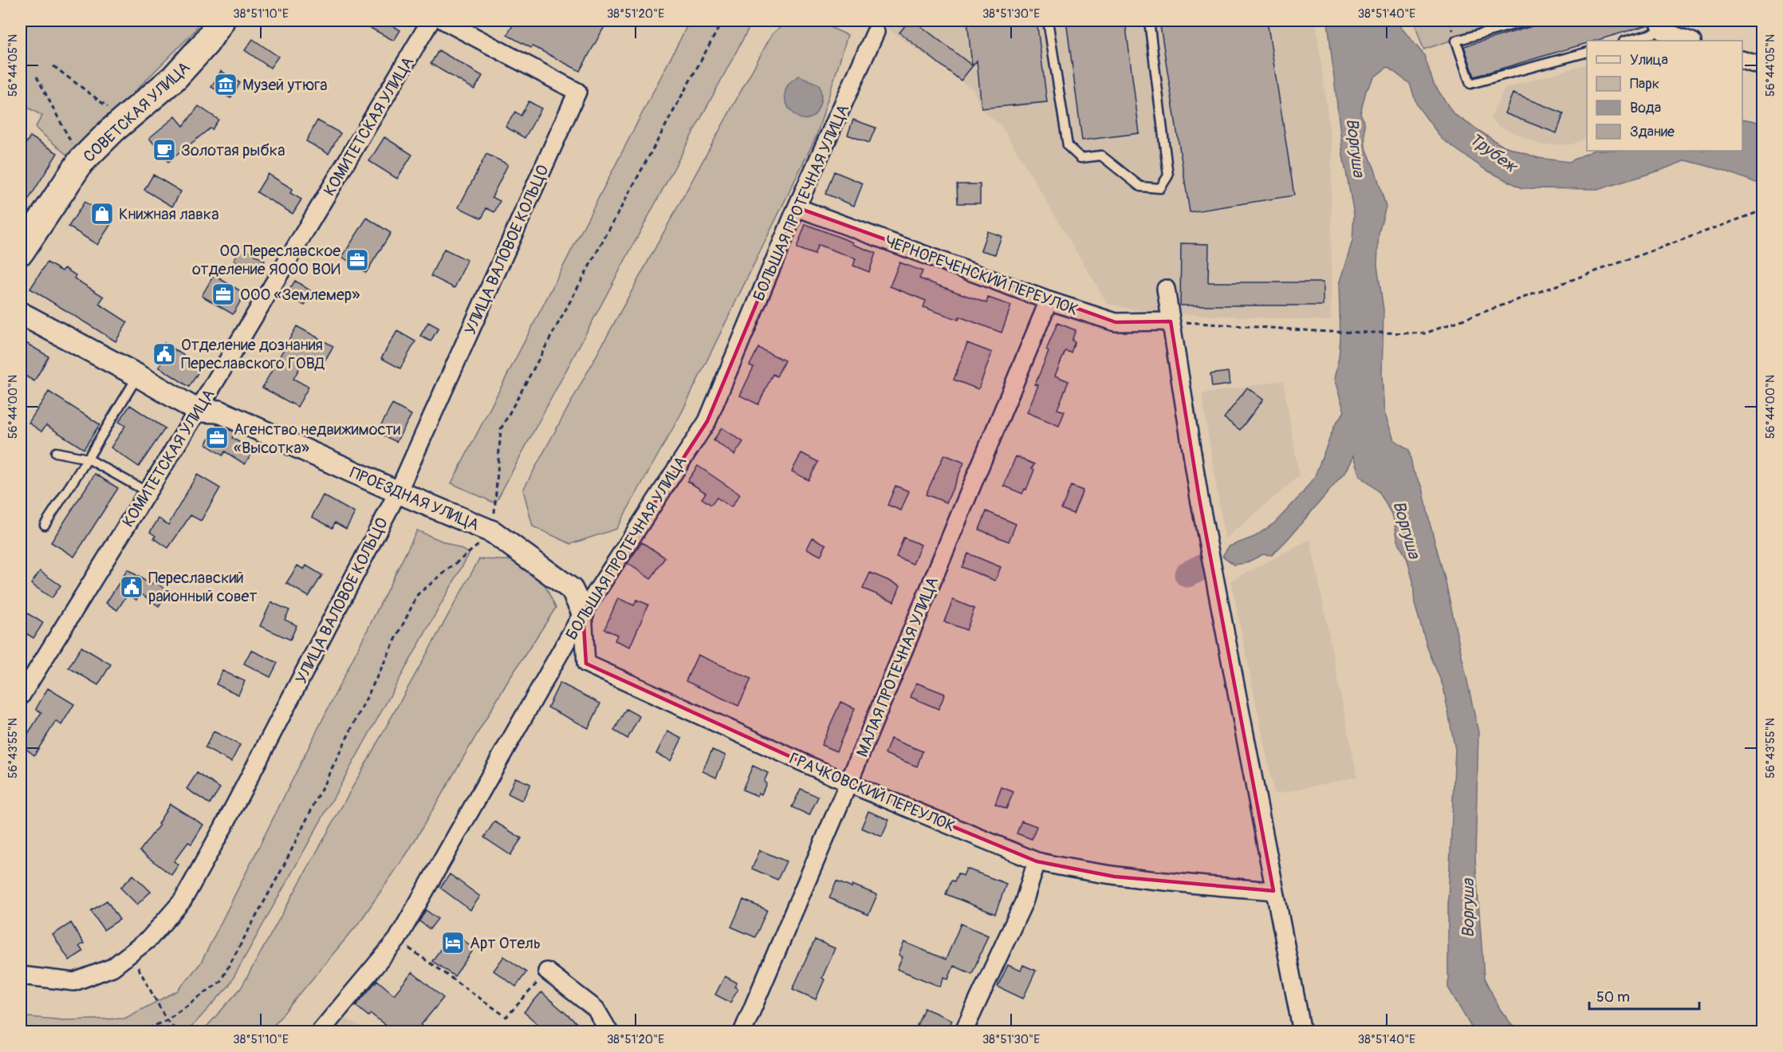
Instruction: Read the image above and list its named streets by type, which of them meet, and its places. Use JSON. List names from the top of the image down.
{
  "streets": {
    "main road": ["СОВЕТСКАЯ УЛИЦА"],
    "street": [
      "КОМИТЕТСКАЯ УЛИЦА",
      "БОЛЬШАЯ ПРОТЕЧНАЯ УЛИЦА",
      "УЛИЦА ВАЛОВОЕ КОЛЬЦО",
      "ЧЕРНОРЕЧЕНСКИЙ ПЕРЕУЛОК",
      "ПРОЕЗДНАЯ УЛИЦА",
      "МАЛАЯ ПРОТЕЧНАЯ УЛИЦА",
      "ГРАЧКОВСКИЙ ПЕРЕУЛОК"
    ]
  },
  "crossings": [
    ["КОМИТЕТСКАЯ УЛИЦА", "ПРОЕЗДНАЯ УЛИЦА"],
    ["БОЛЬШАЯ ПРОТЕЧНАЯ УЛИЦА", "ЧЕРНОРЕЧЕНСКИЙ ПЕРЕУЛОК"],
    ["БОЛЬШАЯ ПРОТЕЧНАЯ УЛИЦА", "ПРОЕЗДНАЯ УЛИЦА"],
    ["БОЛЬШАЯ ПРОТЕЧНАЯ УЛИЦА", "ГРАЧКОВСКИЙ ПЕРЕУЛОК"],
    ["УЛИЦА ВАЛОВОЕ КОЛЬЦО", "ПРОЕЗДНАЯ УЛИЦА"],
    ["ЧЕРНОРЕЧЕНСКИЙ ПЕРЕУЛОК", "МАЛАЯ ПРОТЕЧНАЯ УЛИЦА"],
    ["ПРОЕЗДНАЯ УЛИЦА", "ГРАЧКОВСКИЙ ПЕРЕУЛОК"],
    ["МАЛАЯ ПРОТЕЧНАЯ УЛИЦА", "ГРАЧКОВСКИЙ ПЕРЕУЛОК"]
  ],
  "water": ["Воргуша", "Трубеж"],
  "places": {
    "museum": ["Музей утюга"],
    "cafe": ["Золотая рыбка"],
    "shop": ["Книжная лавка"],
    "office": ["ОО Переславское отделение ЯООО ВОИ", "ООО «Землемер»", "Агенство недвижимости «Высотка»"],
    "public building": ["Отделение дознания Переславского ГОВД", "Переславский районный совет"],
    "hotel": ["Арт Отель"]
  },
  "legend": [
    "Улица",
    "Парк",
    "Вода",
    "Здание"
  ],
  "scale_bar": "50 m",
  "coordinates": [
    "38°51'10\"E",
    "38°51'20\"E",
    "38°51'30\"E",
    "38°51'40\"E",
    "56°44'05\"N",
    "56°44'00\"N",
    "56°43'55\"N"
  ]
}
